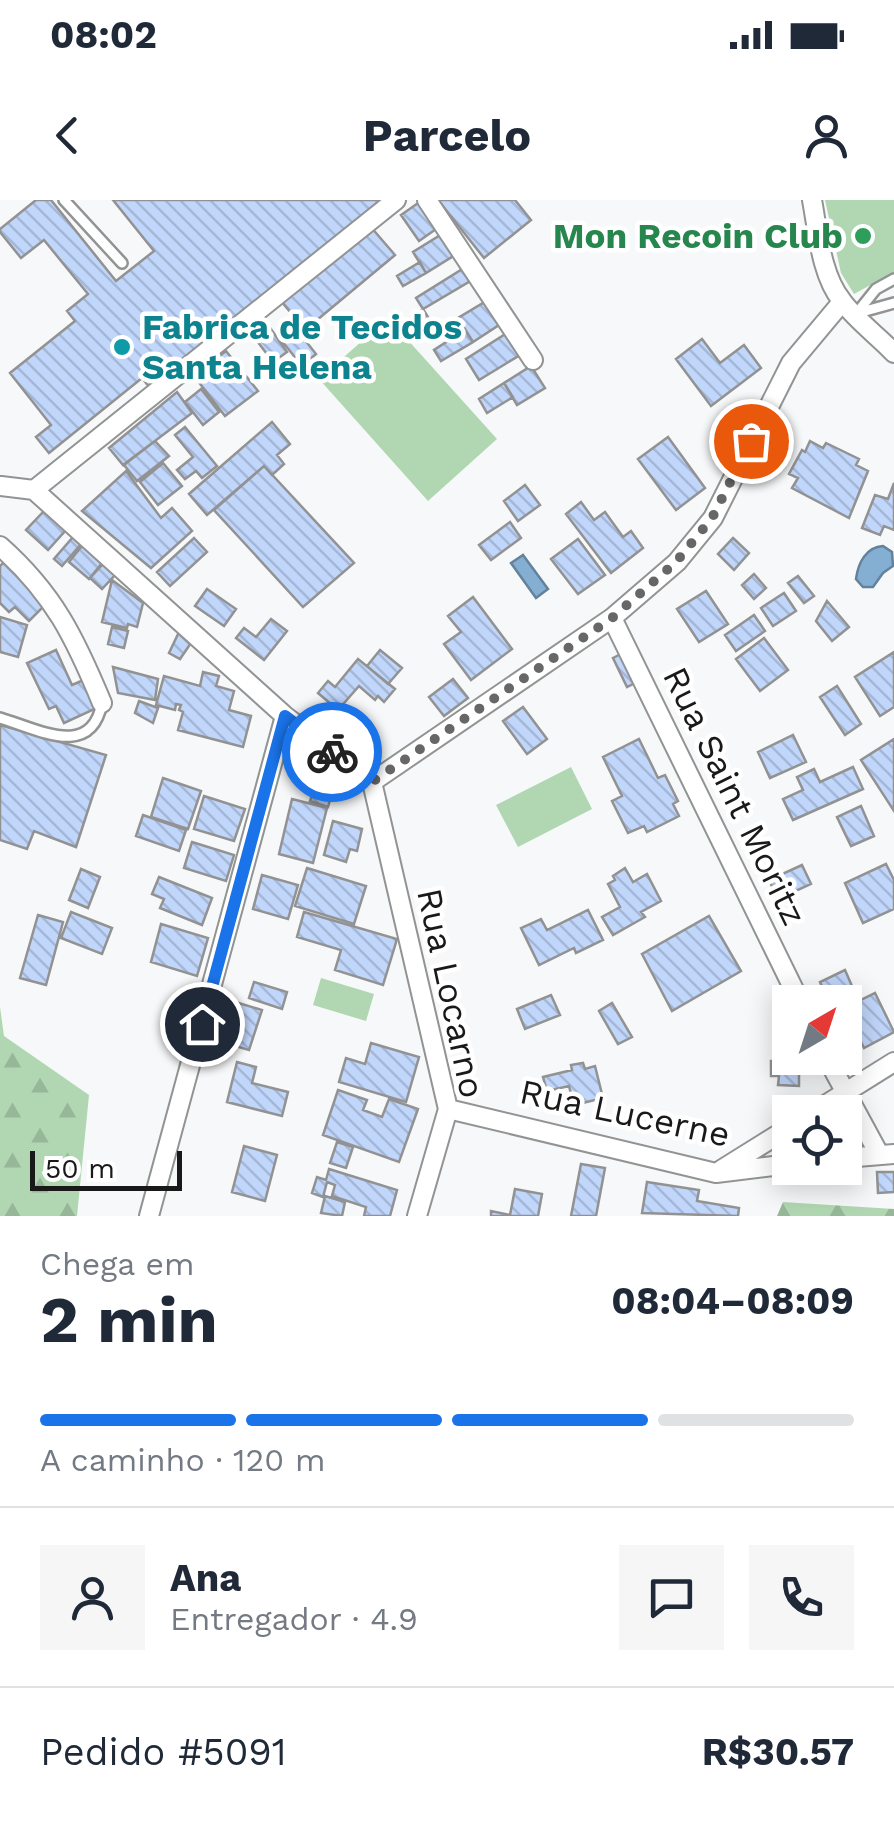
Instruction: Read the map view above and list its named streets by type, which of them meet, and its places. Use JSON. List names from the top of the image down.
{
  "streets": {
    "street": ["Rua Saint Moritz", "Rua Locarno", "Rua Lucerne"]
  },
  "crossings": [
    ["Rua Locarno", "Rua Lucerne"]
  ],
  "places": ["Mon Recoin Club", "Fabrica de Tecidos Santa Helena"],
  "scale_bar": "50 m",
  "north": "top right",
  "page": {
    "status": "08:02",
    "header": "Parcelo",
    "scale": "50 m",
    "heading": ["2 min", "Chega em", "08:04–08:09"],
    "panel": [
      "Ana",
      "Entregador · 4.9",
      "Pedido #5091",
      "R$30.57"
    ],
    "bar": "A caminho · 120 m"
  }
}
